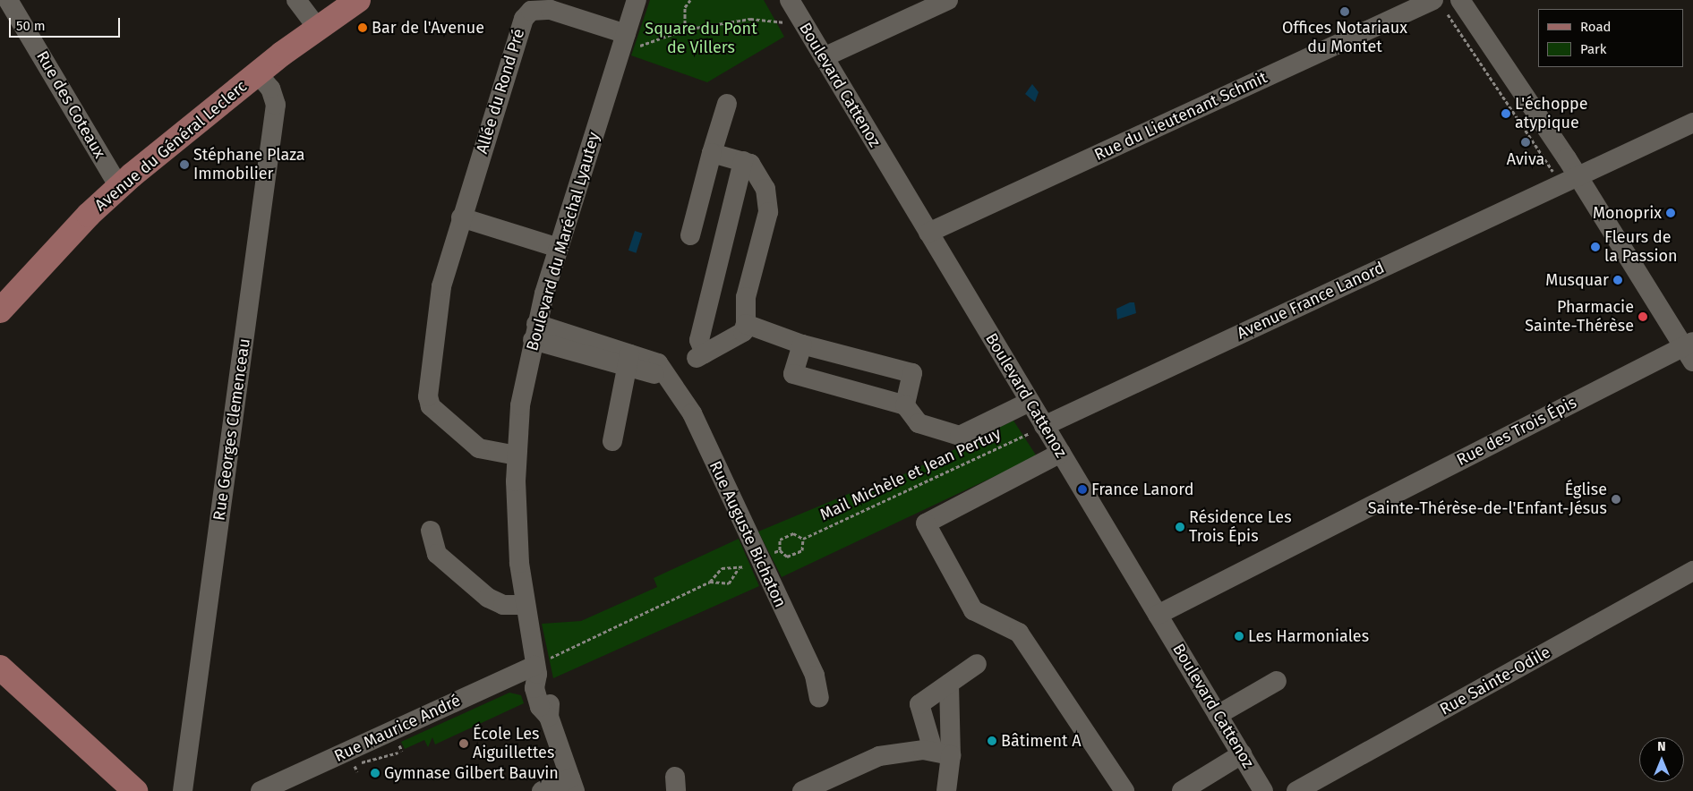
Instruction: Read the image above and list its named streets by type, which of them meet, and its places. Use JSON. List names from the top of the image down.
{
  "streets": {
    "main road": ["Avenue du Général Leclerc"],
    "street": [
      "Boulevard Cattenoz",
      "Allée du Rond Pré",
      "Rue des Coteaux",
      "Rue du Lieutenant Schmit",
      "Boulevard du Maréchal Lyautey",
      "Avenue France Lanord",
      "Rue Georges Clemenceau",
      "Rue des Trois Épis",
      "Rue Auguste Bichaton",
      "Rue Sainte-Odile",
      "Rue Maurice André"
    ],
    "path": ["Mail Michèle et Jean Pertuy"]
  },
  "crossings": [
    ["Boulevard Cattenoz", "Rue du Lieutenant Schmit"],
    ["Boulevard Cattenoz", "Avenue France Lanord"],
    ["Boulevard Cattenoz", "Rue des Trois Épis"],
    ["Boulevard Cattenoz", "Mail Michèle et Jean Pertuy"],
    ["Allée du Rond Pré", "Boulevard du Maréchal Lyautey"],
    ["Rue des Coteaux", "Avenue du Général Leclerc"],
    ["Avenue du Général Leclerc", "Rue Georges Clemenceau"],
    ["Boulevard du Maréchal Lyautey", "Rue Auguste Bichaton"],
    ["Boulevard du Maréchal Lyautey", "Rue Maurice André"],
    ["Avenue France Lanord", "Mail Michèle et Jean Pertuy"]
  ],
  "parks": ["Square du Pont de Villers"],
  "places": [
    "Offices Notariaux du Montet",
    "Bar de l'Avenue",
    "L'échoppe atypique",
    "Aviva",
    "Stéphane Plaza Immobilier",
    "Monoprix",
    "Fleurs de la Passion",
    "Musquar",
    "Pharmacie Sainte-Thérèse",
    "France Lanord",
    "Église Sainte-Thérèse-de-l'Enfant-Jésus",
    "Résidence Les Trois Épis",
    "Les Harmoniales",
    "Bâtiment A",
    "École Les Aiguillettes",
    "Gymnase Gilbert Bauvin"
  ],
  "legend": ["Road", "Park"],
  "scale_bar": "50 m",
  "north": "top"
}
